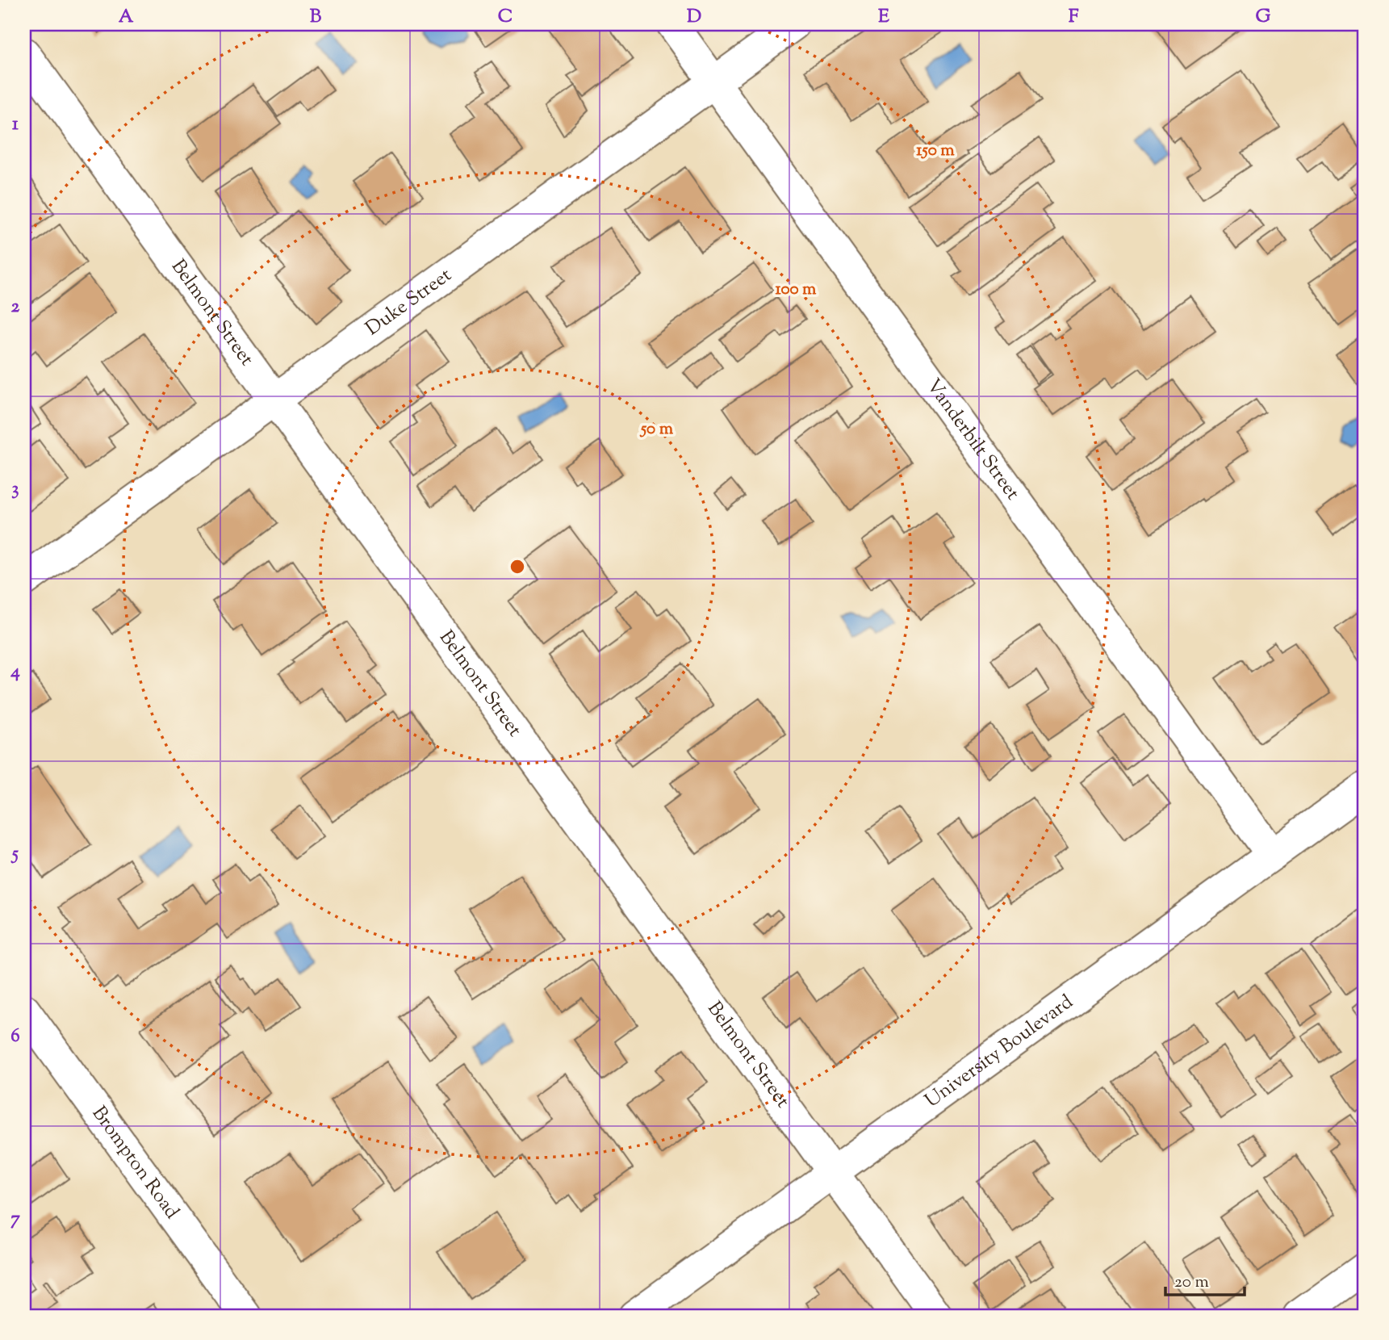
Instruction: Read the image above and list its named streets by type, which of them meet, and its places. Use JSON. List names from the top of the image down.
{
  "streets": {
    "street": [
      "Duke Street",
      "Belmont Street",
      "Vanderbilt Street",
      "University Boulevard",
      "Brompton Road"
    ]
  },
  "crossings": [
    ["Duke Street", "Belmont Street"],
    ["Duke Street", "Vanderbilt Street"],
    ["Belmont Street", "University Boulevard"],
    ["Vanderbilt Street", "University Boulevard"]
  ],
  "scale_bar": "20 m",
  "grid": {
    "columns": [
      "A",
      "B",
      "C",
      "D",
      "E",
      "F",
      "G"
    ],
    "rows": [
      "1",
      "2",
      "3",
      "4",
      "5",
      "6",
      "7"
    ]
  },
  "rings": ["150 m", "100 m", "50 m"]
}
